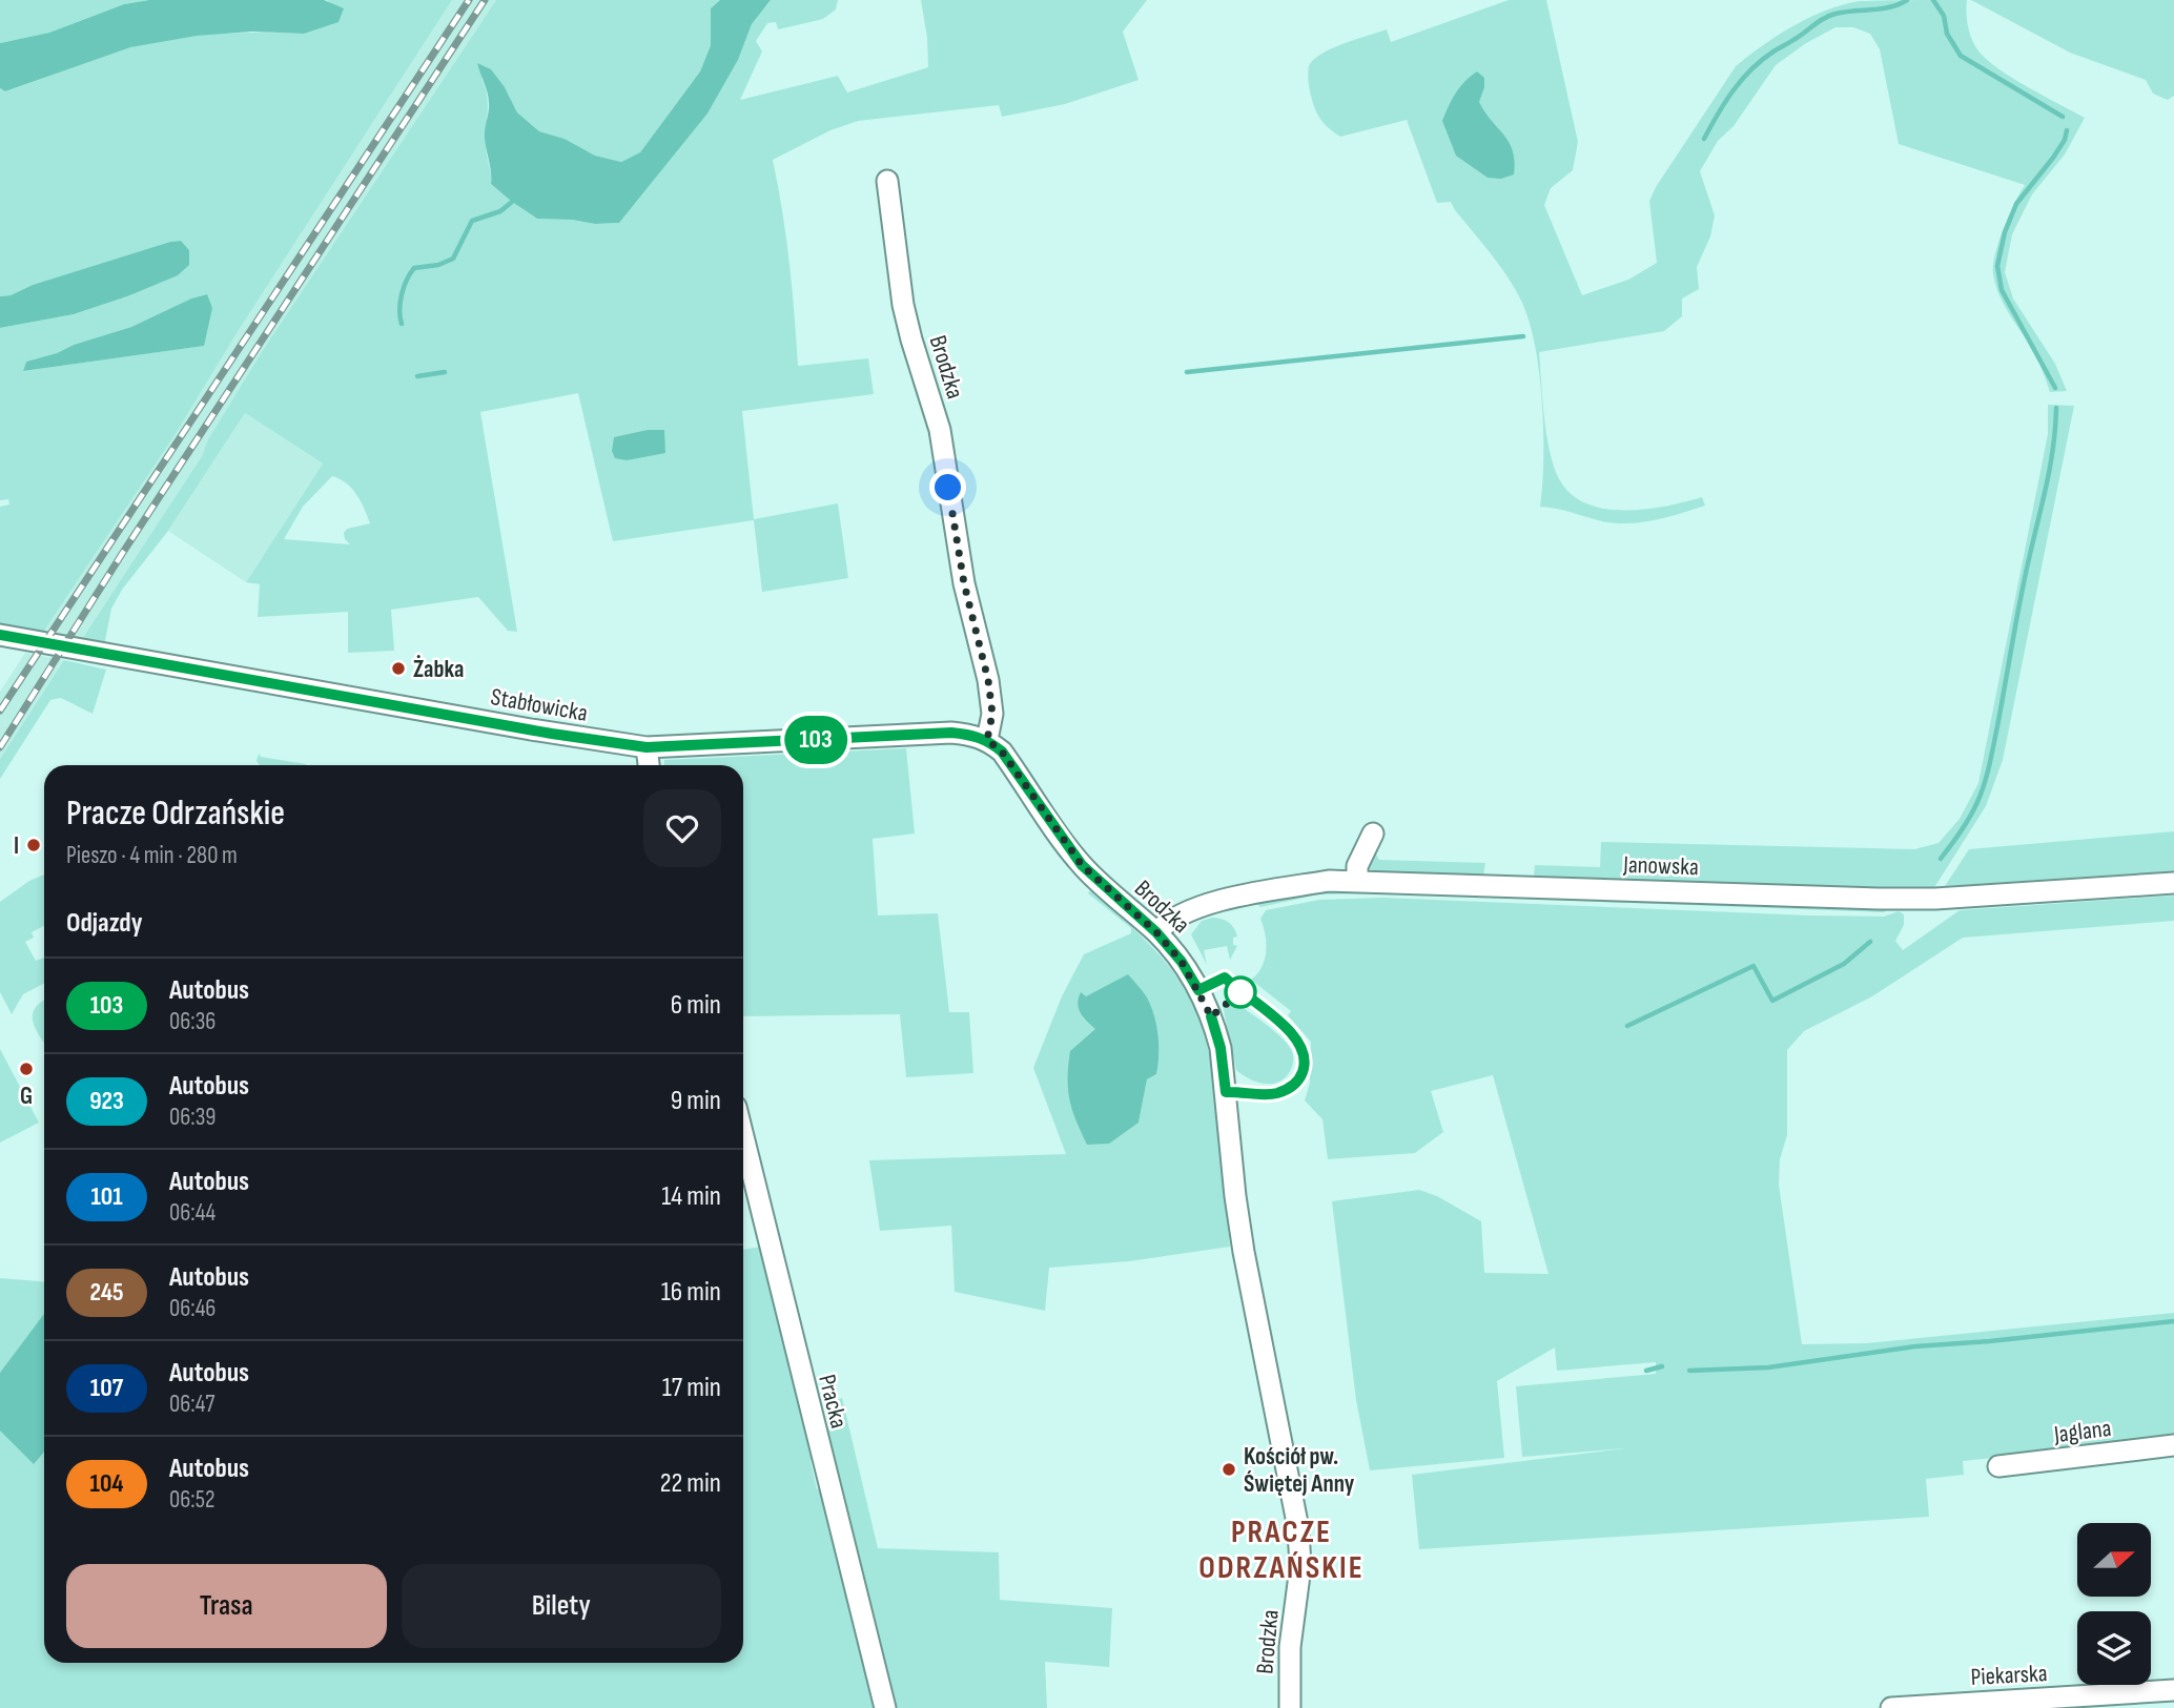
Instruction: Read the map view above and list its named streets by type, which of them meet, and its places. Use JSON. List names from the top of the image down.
{
  "streets": {
    "street": [
      "Brodzka",
      "Stabłowicka",
      "Janowska",
      "Pracka",
      "Jaglana",
      "Piekarska"
    ]
  },
  "crossings": [
    ["Brodzka", "Stabłowicka"],
    ["Brodzka", "Janowska"]
  ],
  "districts": ["PRACZE ODRZAŃSKIE"],
  "places": [
    "Żabka",
    "I",
    "G",
    "Kościół pw. Świętej Anny"
  ],
  "lines": ["bus line 103"],
  "north": "right",
  "page": {
    "on_map": "103",
    "heading": [
      ["Pracze Odrzańskie", "Pieszo · 4 min · 280 m"],
      "Odjazdy"
    ],
    "list": [
      {
        "mark": "103",
        "name": "Autobus",
        "note": "06:36",
        "value": "6 min"
      },
      {
        "mark": "923",
        "name": "Autobus",
        "note": "06:39",
        "value": "9 min"
      },
      {
        "mark": "101",
        "name": "Autobus",
        "note": "06:44",
        "value": "14 min"
      },
      {
        "mark": "245",
        "name": "Autobus",
        "note": "06:46",
        "value": "16 min"
      },
      {
        "mark": "107",
        "name": "Autobus",
        "note": "06:47",
        "value": "17 min"
      },
      {
        "mark": "104",
        "name": "Autobus",
        "note": "06:52",
        "value": "22 min"
      }
    ],
    "buttons": ["Trasa", "Bilety"]
  }
}
